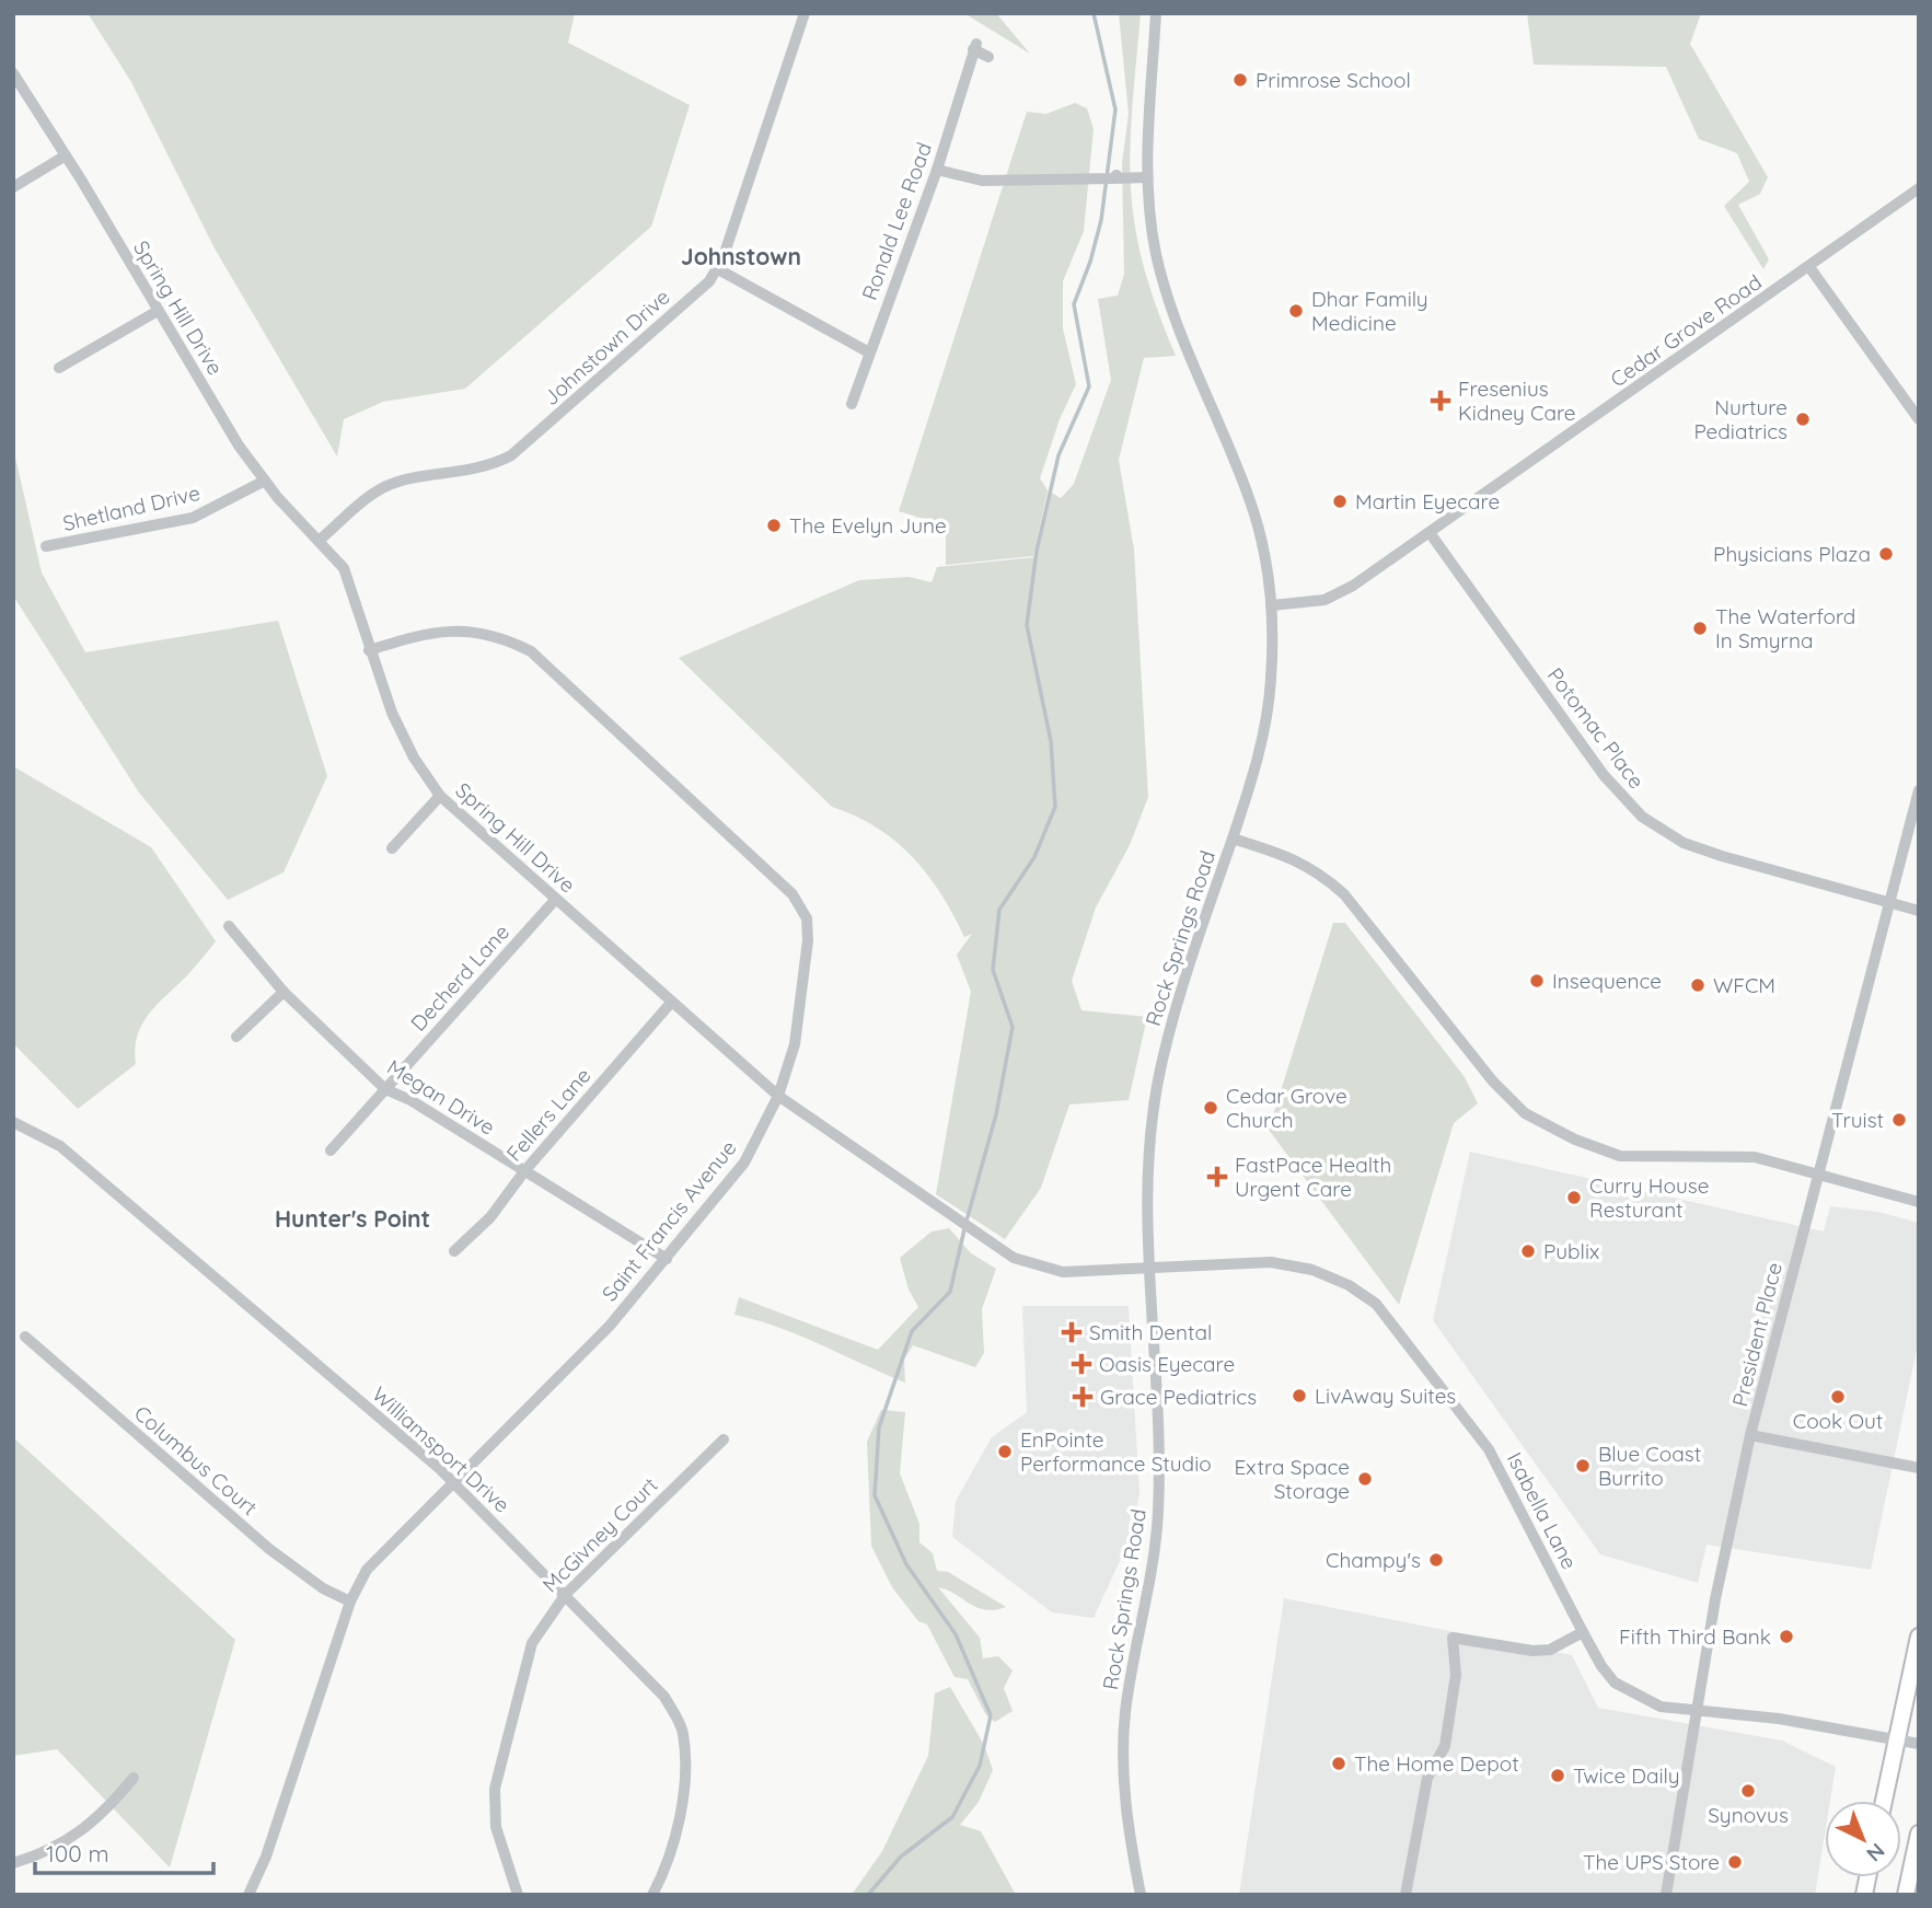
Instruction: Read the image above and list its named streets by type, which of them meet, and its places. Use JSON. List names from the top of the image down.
{
  "streets": {
    "street": [
      "Ronald Lee Road",
      "Spring Hill Drive",
      "Cedar Grove Road",
      "Johnstown Drive",
      "Shetland Drive",
      "Potomac Place",
      "Rock Springs Road",
      "Decherd Lane",
      "Megan Drive",
      "Fellers Lane",
      "Saint Francis Avenue",
      "President Place",
      "Williamsport Drive",
      "Columbus Court",
      "Isabella Lane",
      "McGivney Court"
    ]
  },
  "crossings": [
    ["Spring Hill Drive", "Johnstown Drive"],
    ["Spring Hill Drive", "Shetland Drive"],
    ["Spring Hill Drive", "Rock Springs Road"],
    ["Spring Hill Drive", "Decherd Lane"],
    ["Spring Hill Drive", "Fellers Lane"],
    ["Spring Hill Drive", "Saint Francis Avenue"],
    ["Spring Hill Drive", "Isabella Lane"],
    ["Cedar Grove Road", "Potomac Place"],
    ["Cedar Grove Road", "Rock Springs Road"],
    ["Potomac Place", "President Place"],
    ["Rock Springs Road", "Isabella Lane"],
    ["Decherd Lane", "Megan Drive"],
    ["Megan Drive", "Fellers Lane"],
    ["Megan Drive", "Saint Francis Avenue"],
    ["Saint Francis Avenue", "Williamsport Drive"],
    ["Saint Francis Avenue", "Columbus Court"],
    ["President Place", "Isabella Lane"],
    ["Williamsport Drive", "McGivney Court"]
  ],
  "districts": ["Johnstown", "Hunter's Point"],
  "places": {
    "other": [
      "Primrose School",
      "Dhar Family Medicine",
      "Nurture Pediatrics",
      "Martin Eyecare",
      "The Evelyn June",
      "Physicians Plaza",
      "The Waterford In Smyrna",
      "Insequence",
      "WFCM",
      "Cedar Grove Church",
      "Truist",
      "Curry House Resturant",
      "Publix",
      "LivAway Suites",
      "Cook Out",
      "EnPointe Performance Studio",
      "Blue Coast Burrito",
      "Extra Space Storage",
      "Champy's",
      "Fifth Third Bank",
      "The Home Depot",
      "Twice Daily",
      "Synovus",
      "The UPS Store"
    ],
    "health": [
      "Fresenius Kidney Care",
      "FastPace Health Urgent Care",
      "Smith Dental",
      "Oasis Eyecare",
      "Grace Pediatrics"
    ]
  },
  "scale_bar": "100 m",
  "north": "bottom right"
}
